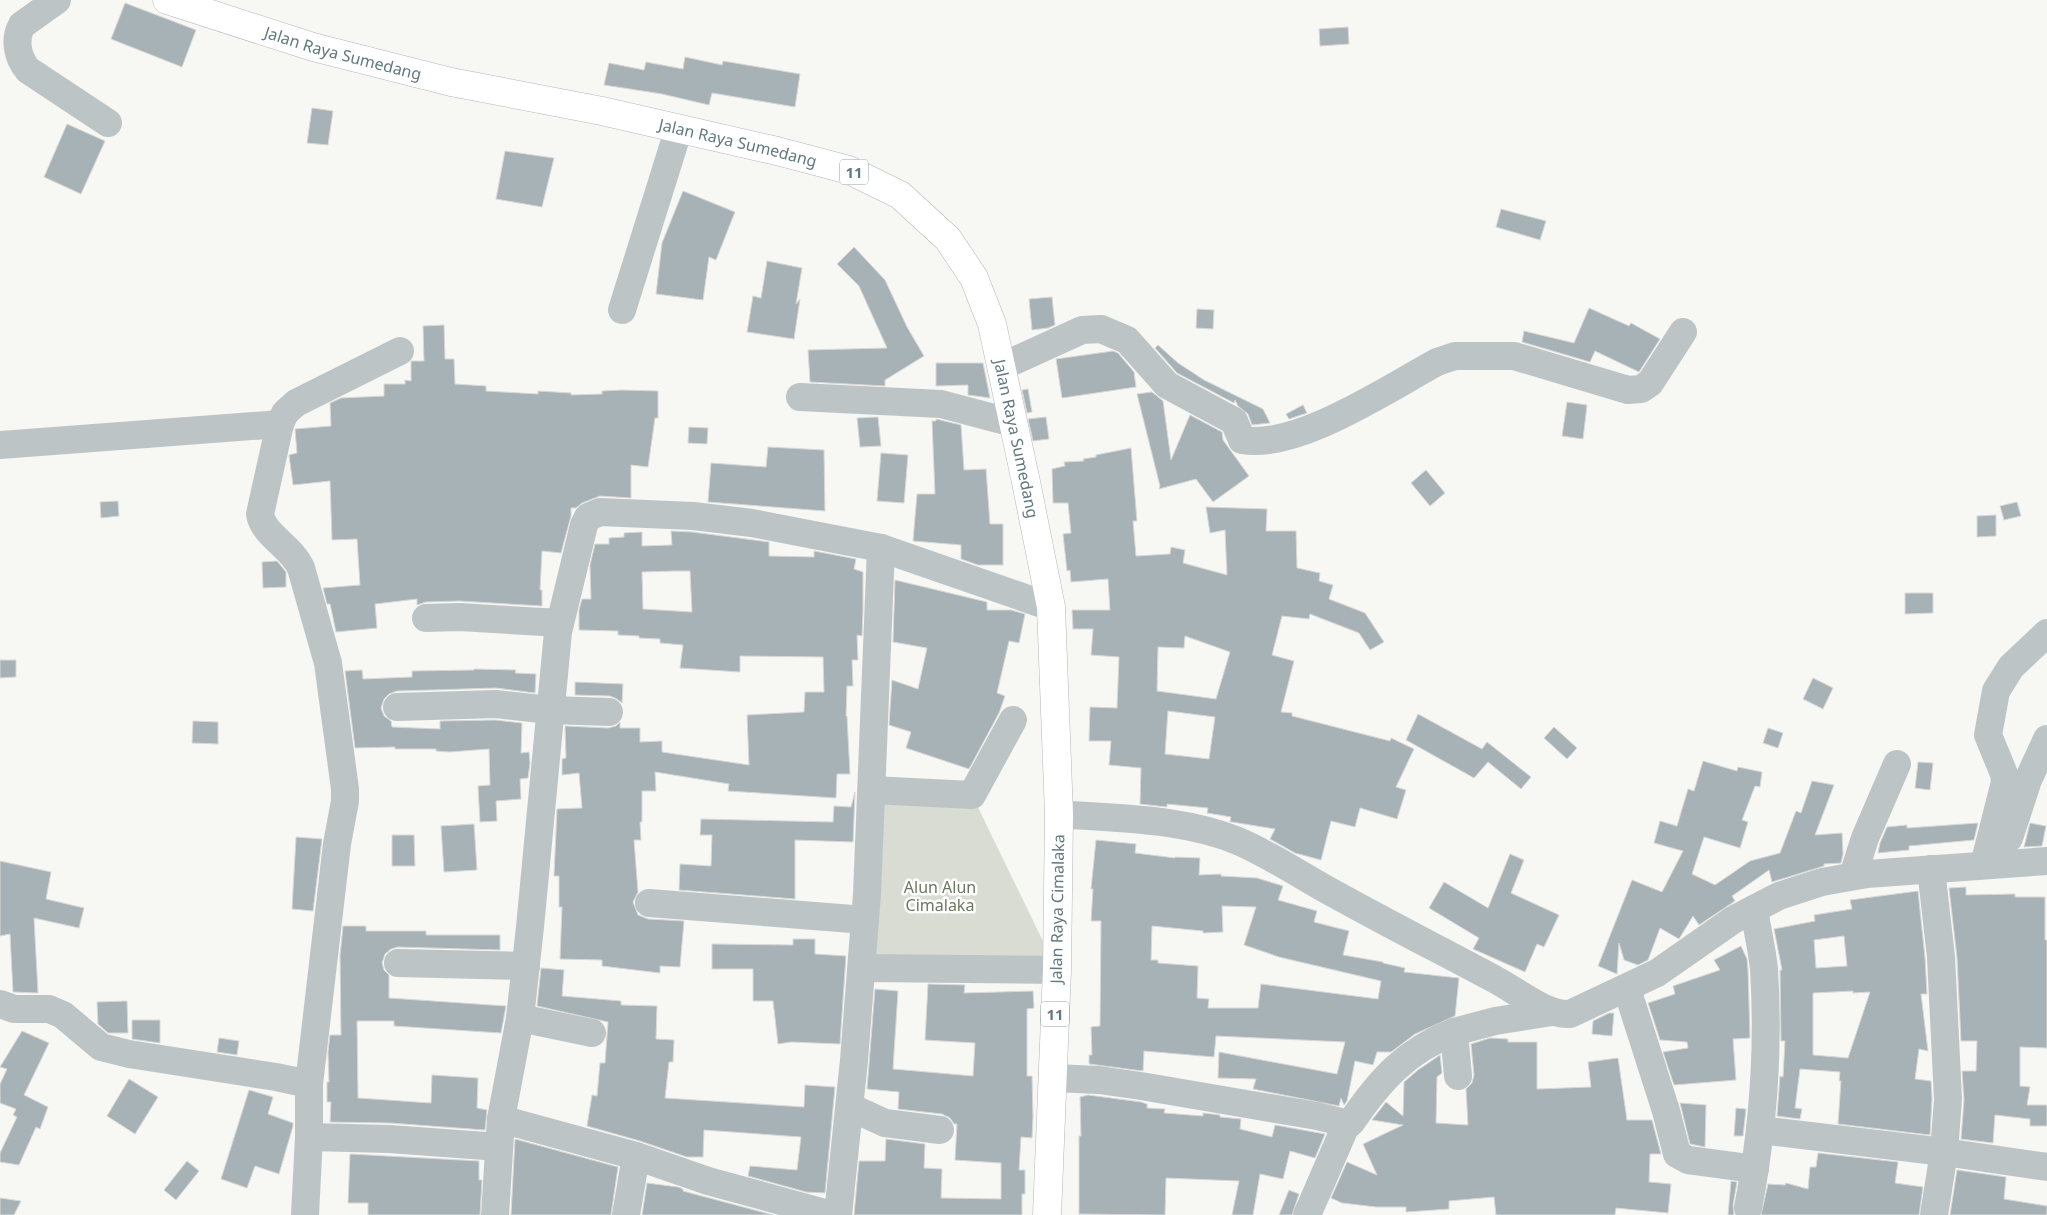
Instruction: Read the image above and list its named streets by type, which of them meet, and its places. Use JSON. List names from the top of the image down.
{
  "streets": {
    "highway": ["Jalan Raya Sumedang", "11", "Jalan Raya Cimalaka"]
  },
  "crossings": [
    ["Jalan Raya Sumedang", "Jalan Raya Cimalaka"]
  ],
  "parks": ["Alun Alun Cimalaka"]
}
